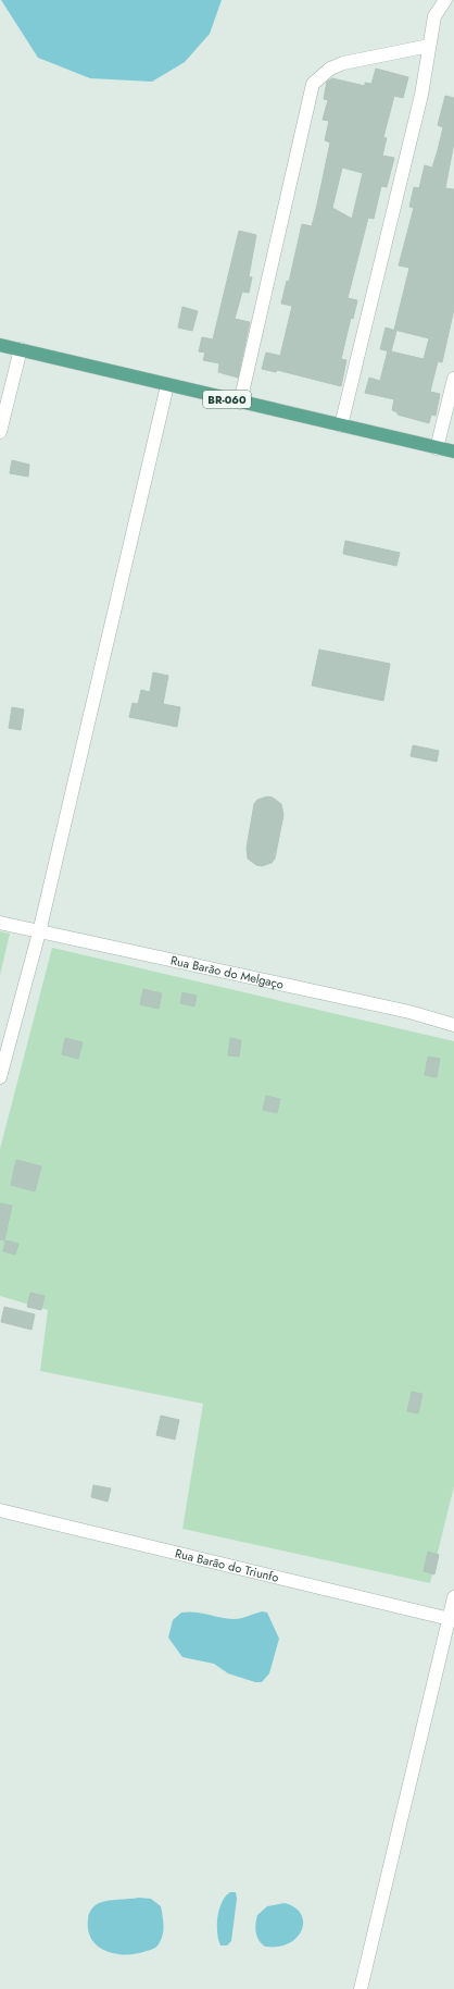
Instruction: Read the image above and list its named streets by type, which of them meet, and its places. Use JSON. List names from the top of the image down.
{
  "streets": {
    "main road": ["BR-060"],
    "street": ["Rua Barão do Melgaço", "Rua Barão do Triunfo"]
  }
}
